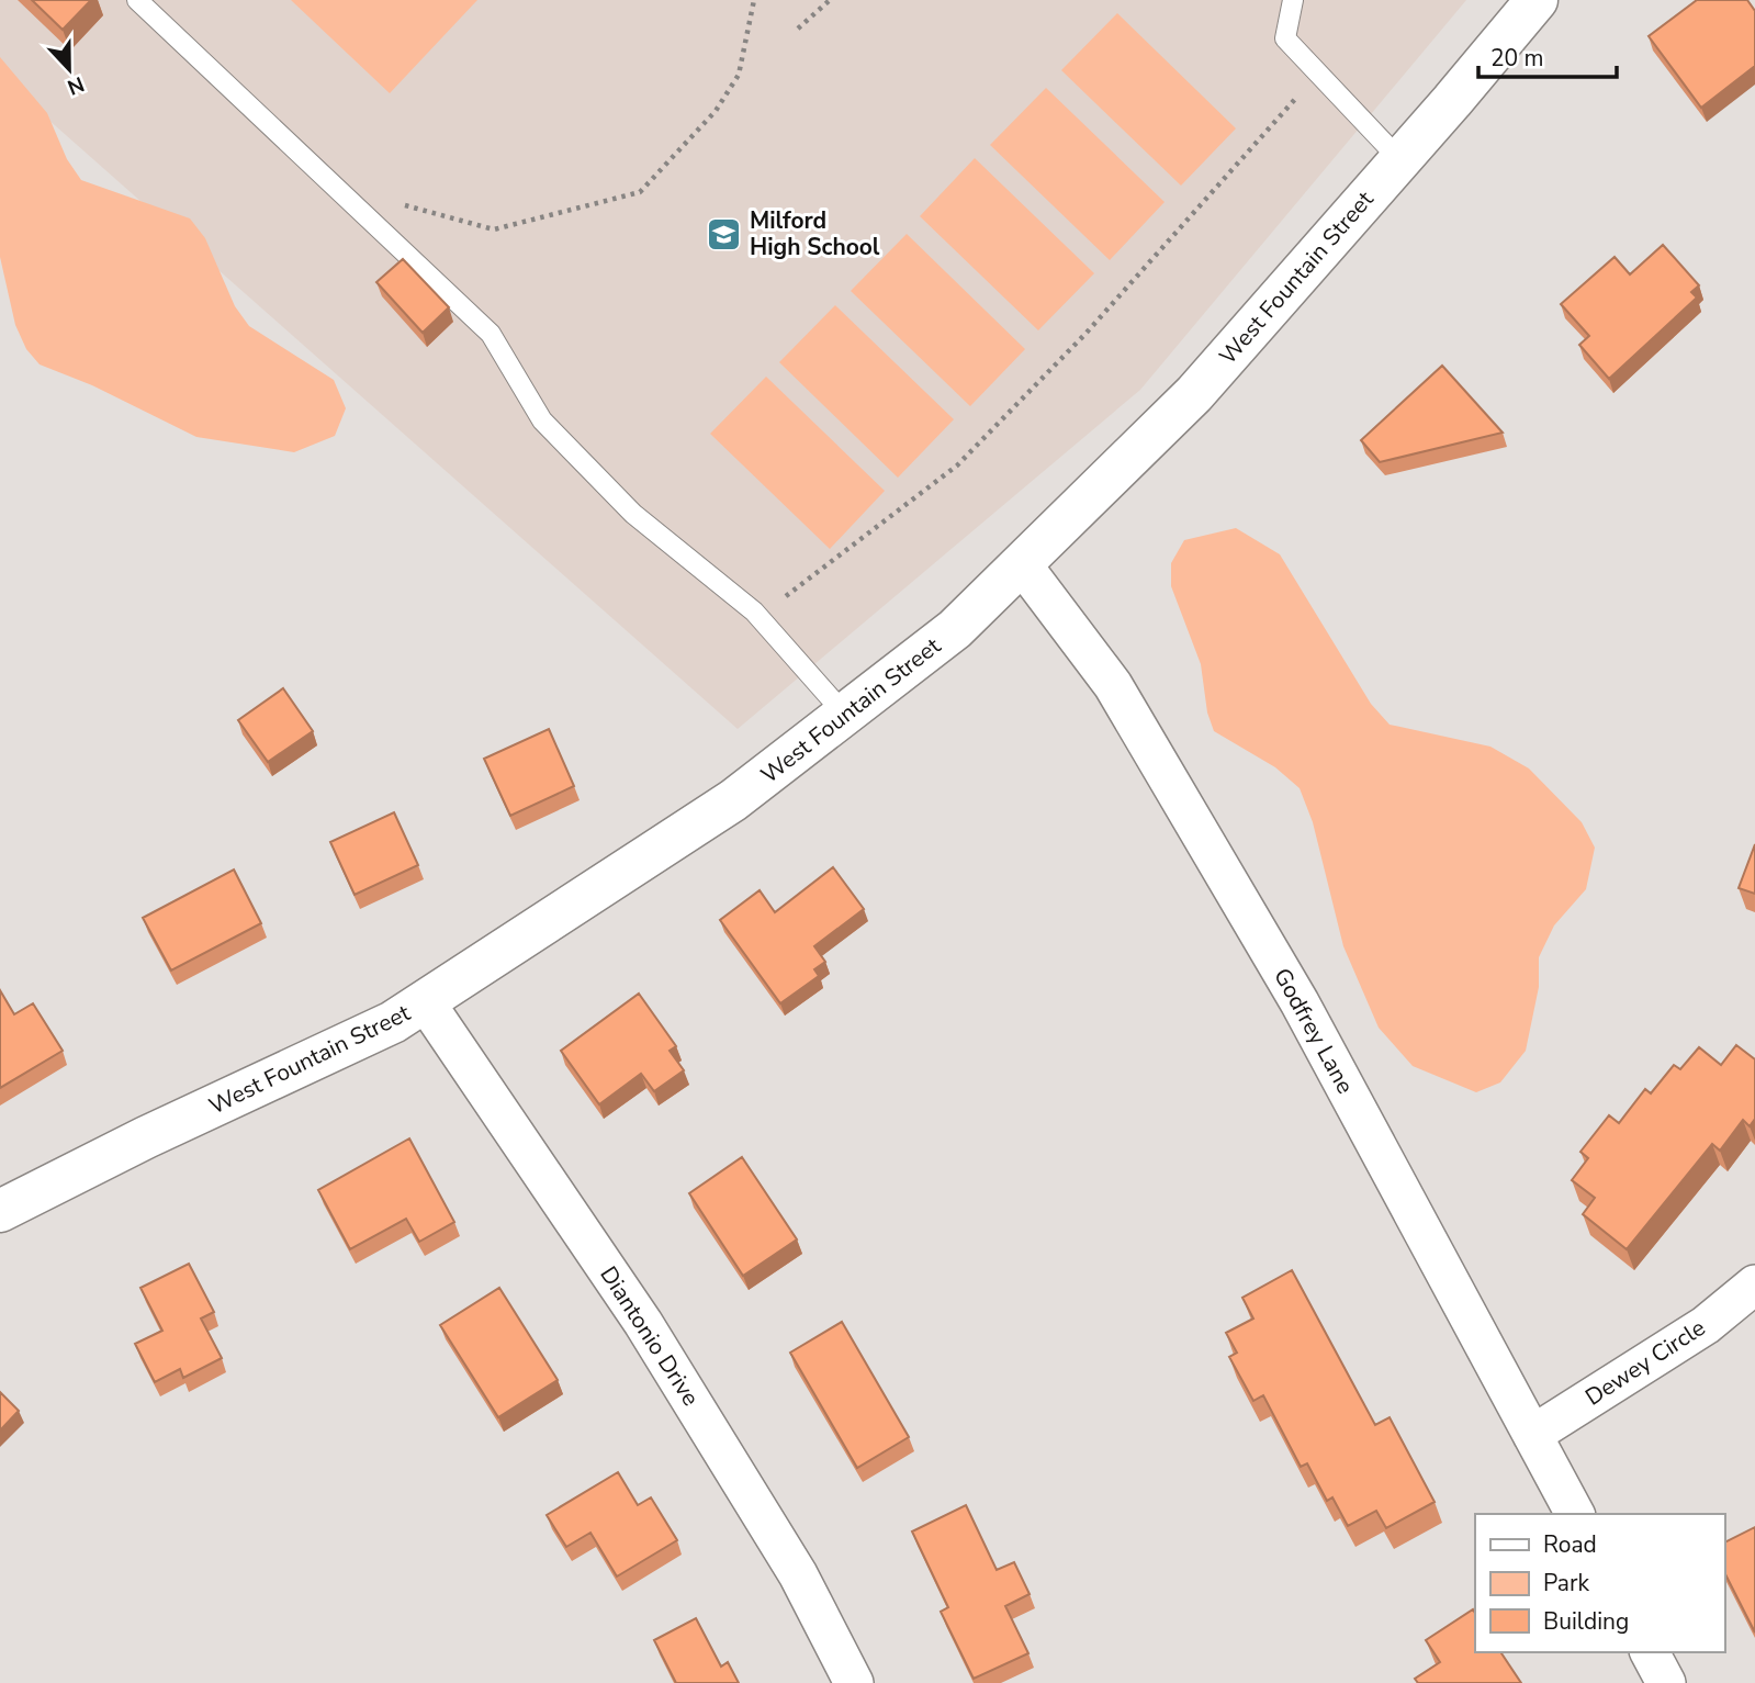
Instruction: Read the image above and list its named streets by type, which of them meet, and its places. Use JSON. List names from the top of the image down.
{
  "streets": {
    "street": [
      "West Fountain Street",
      "Godfrey Lane",
      "Diantonio Drive",
      "Dewey Circle"
    ]
  },
  "crossings": [
    ["West Fountain Street", "Godfrey Lane"],
    ["West Fountain Street", "Diantonio Drive"],
    ["Godfrey Lane", "Dewey Circle"]
  ],
  "places": {
    "school or university": ["Milford High School"]
  },
  "legend": ["Road", "Park", "Building"],
  "scale_bar": "20 m",
  "north": "bottom"
}
